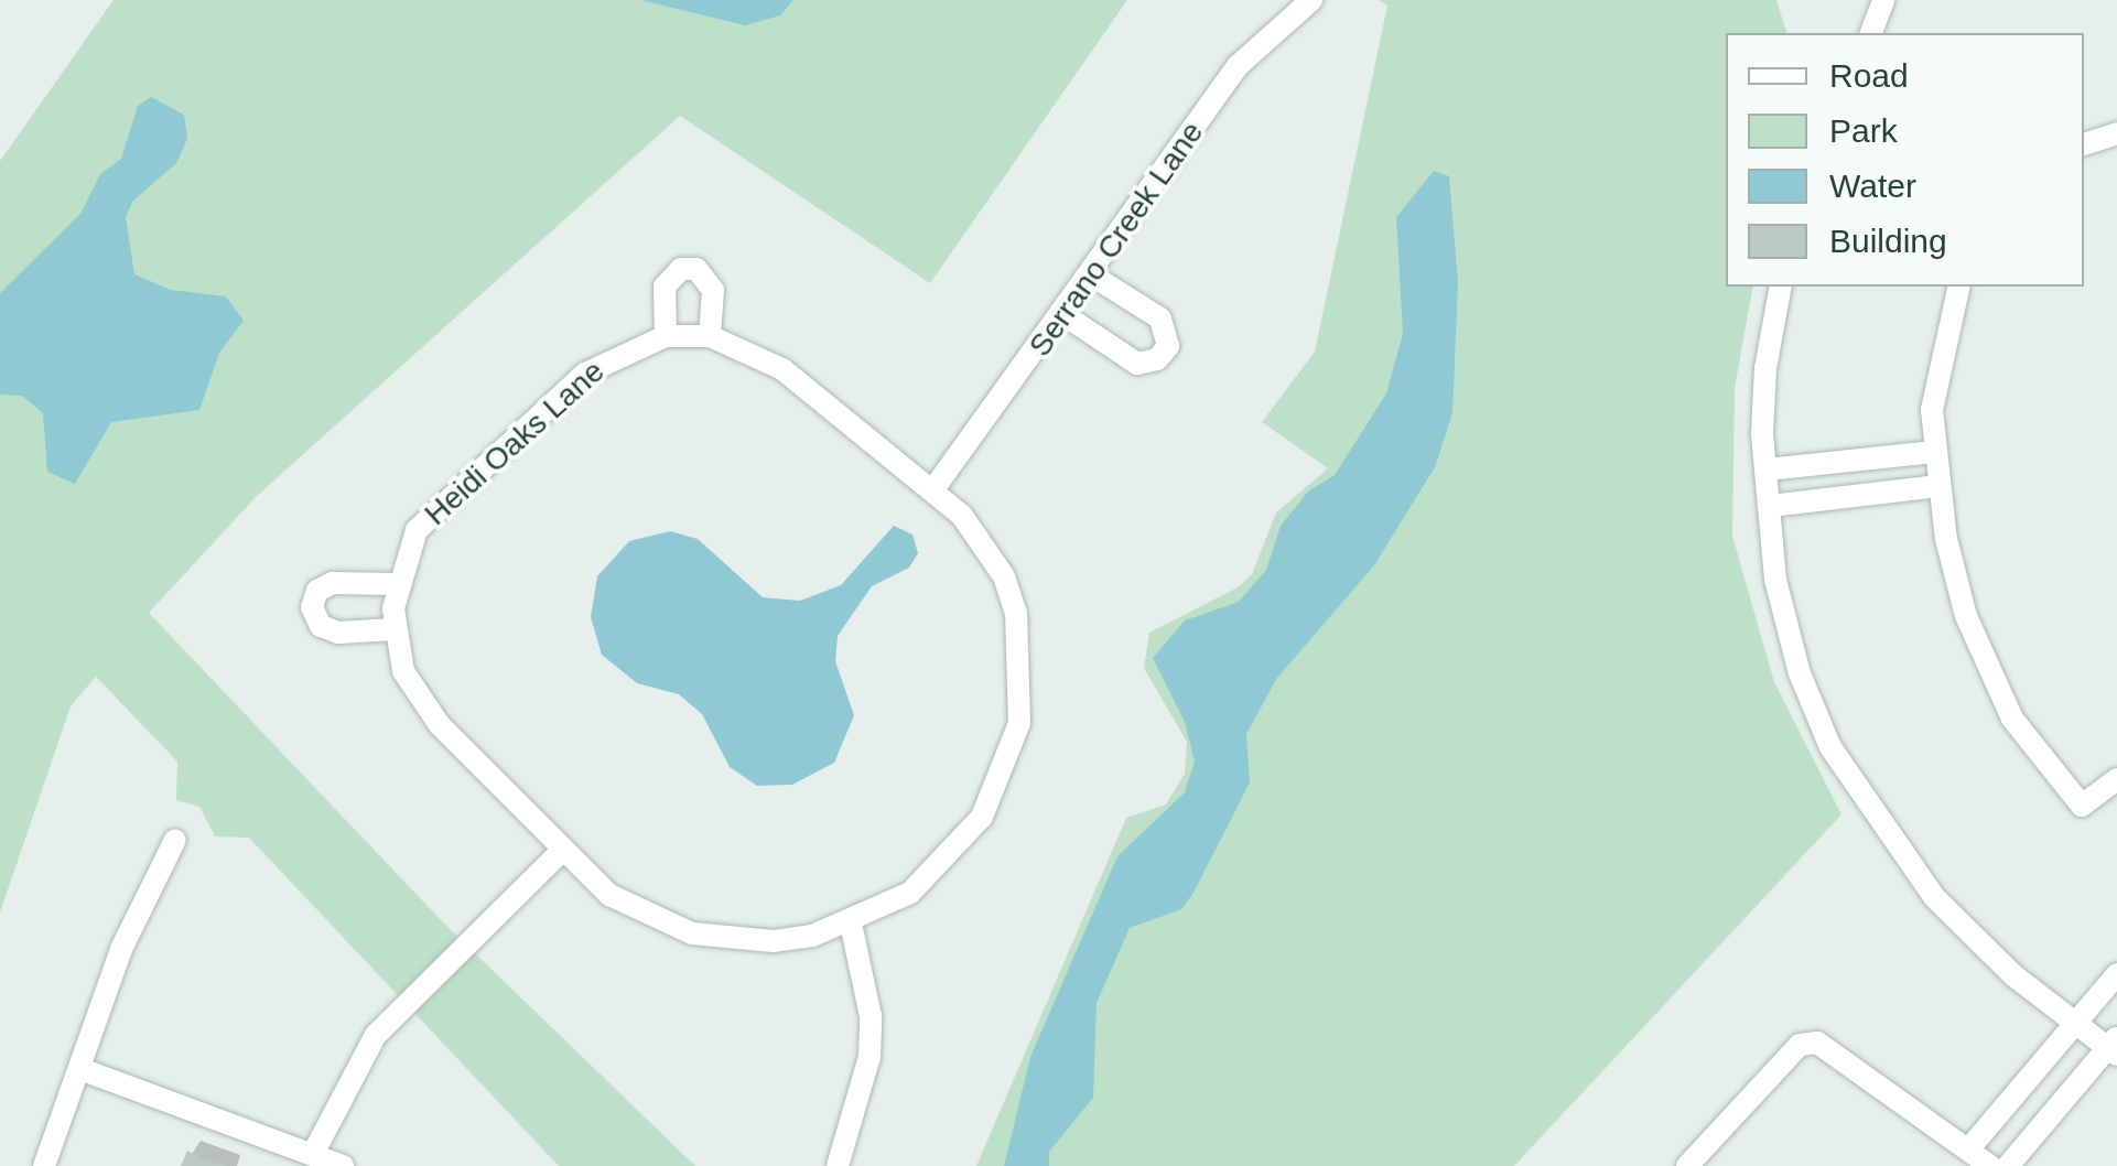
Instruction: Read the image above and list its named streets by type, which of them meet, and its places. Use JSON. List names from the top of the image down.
{
  "streets": {
    "street": ["Serrano Creek Lane", "Heidi Oaks Lane"]
  },
  "legend": [
    "Road",
    "Park",
    "Water",
    "Building"
  ]
}
